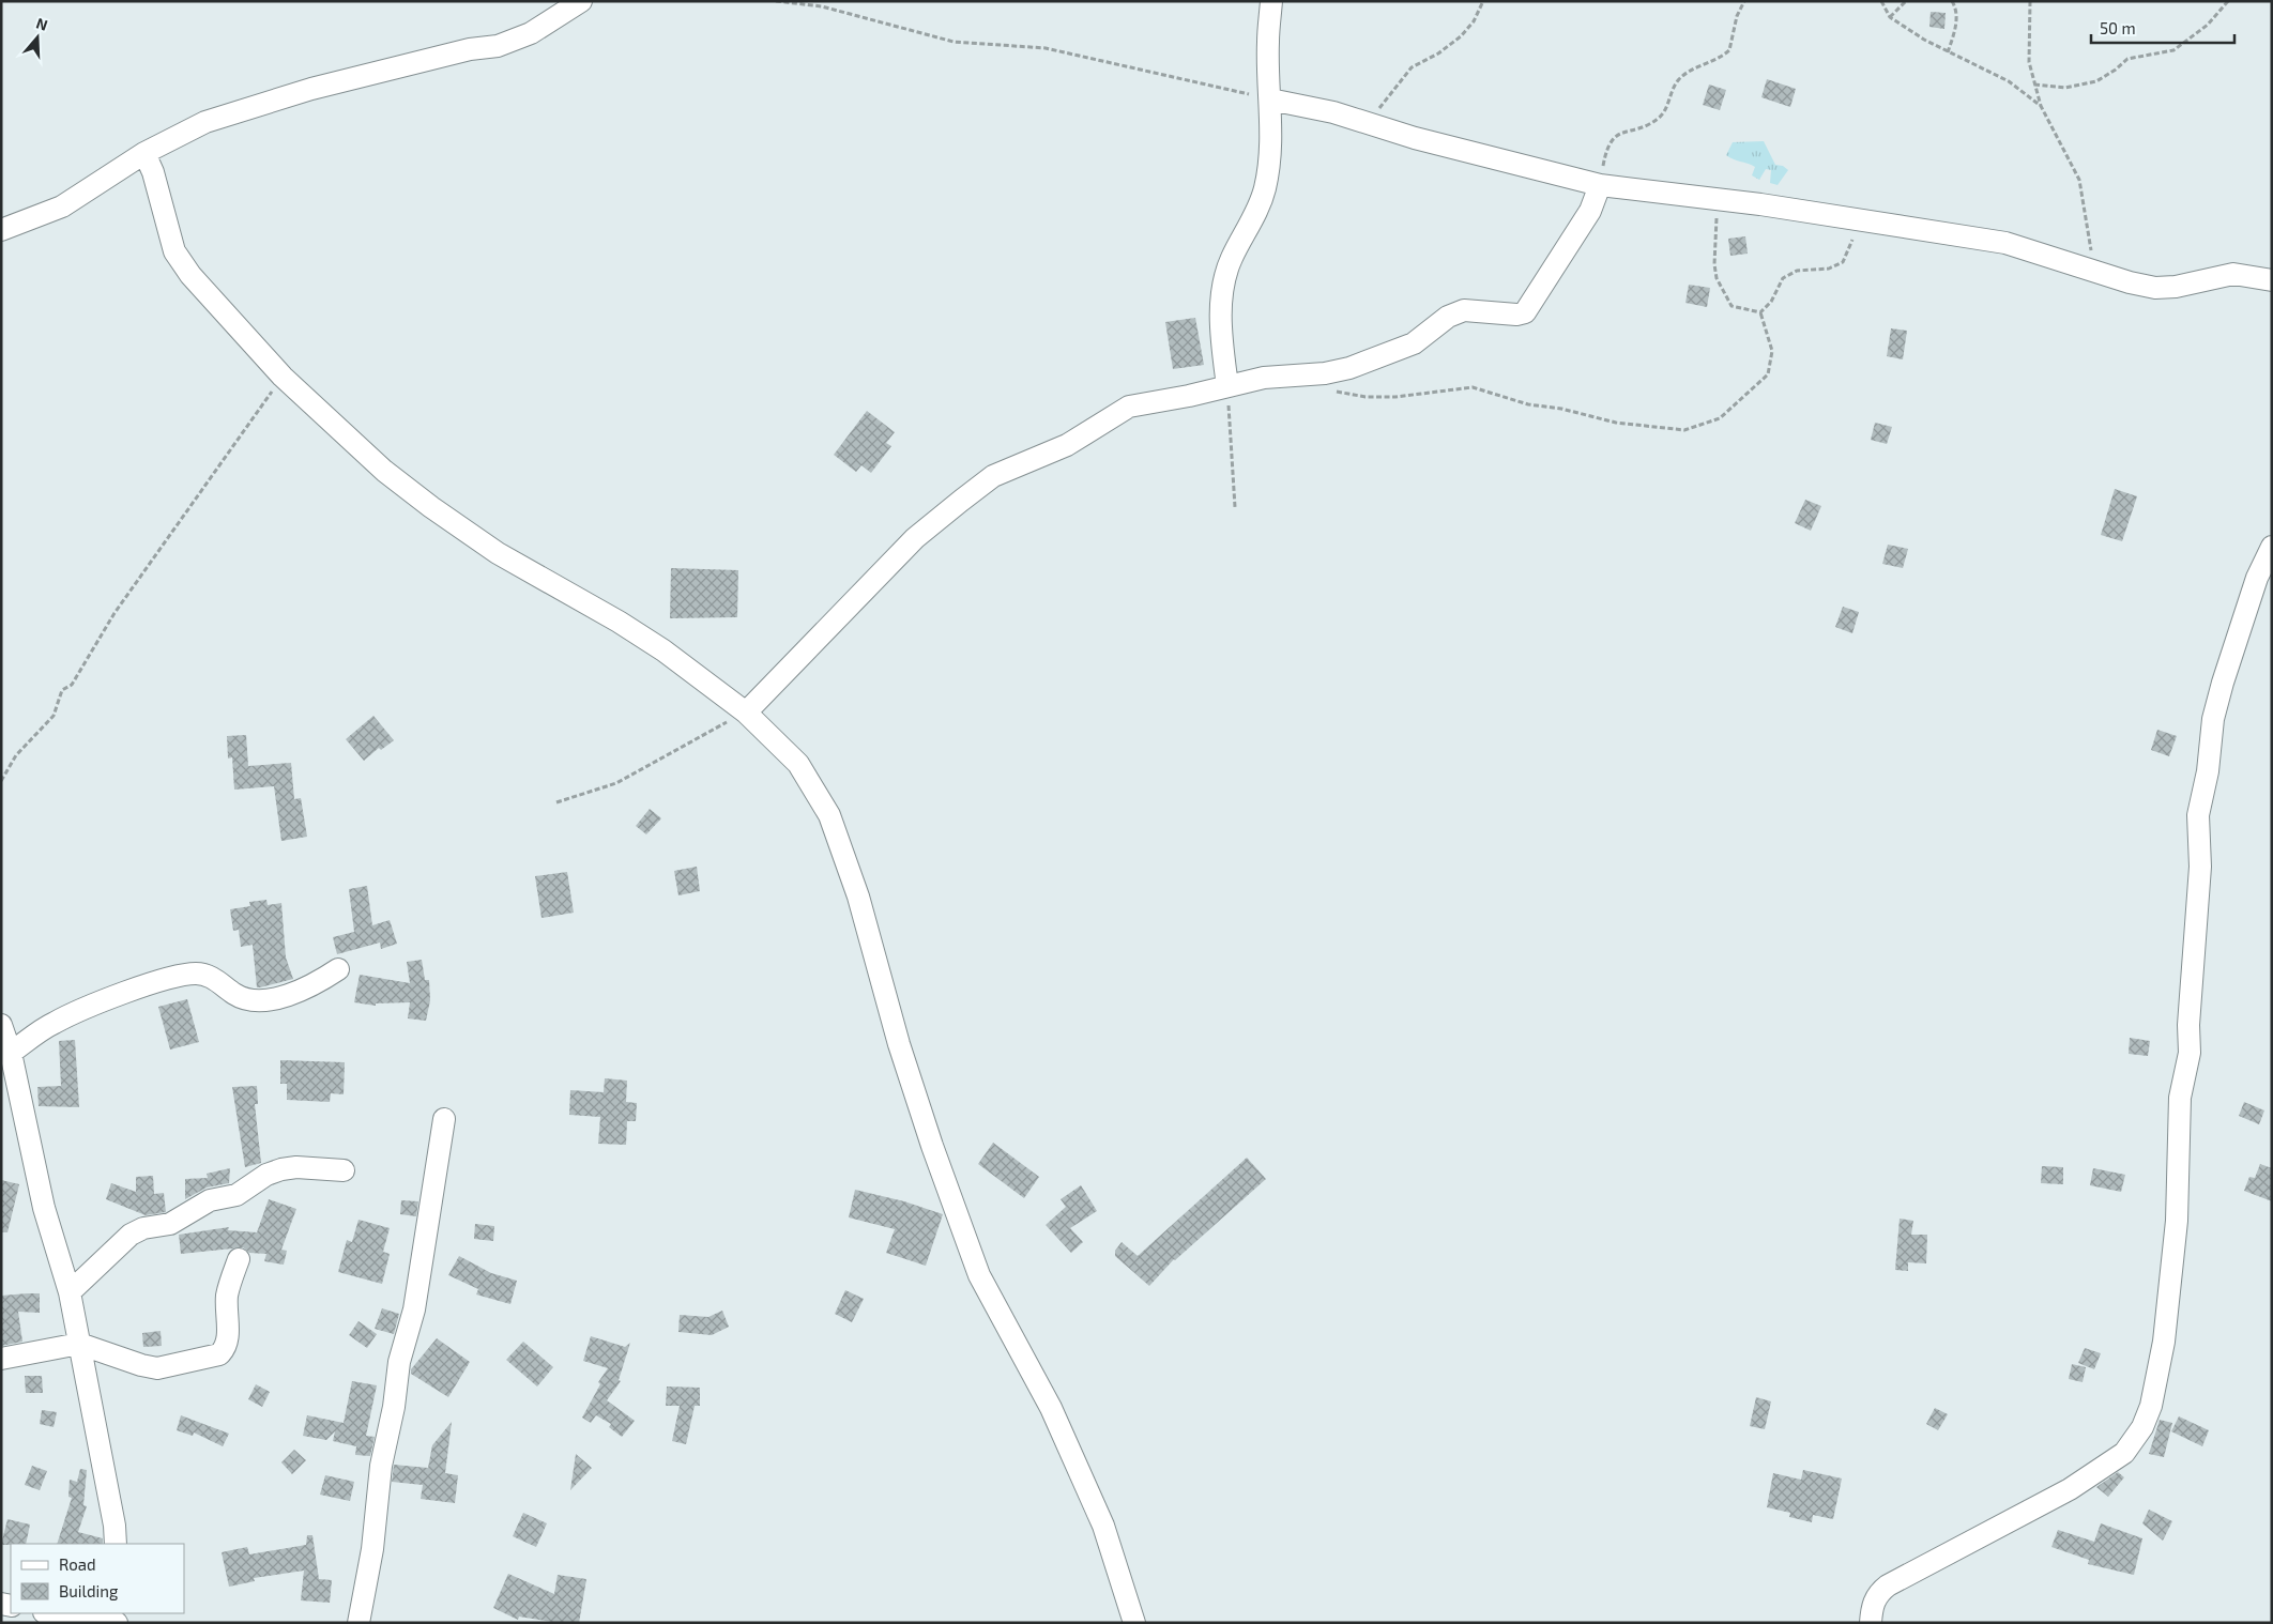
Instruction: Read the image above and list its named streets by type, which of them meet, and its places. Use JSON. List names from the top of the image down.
{
  "legend": ["Road", "Building"],
  "scale_bar": "50 m",
  "north": "top"
}
